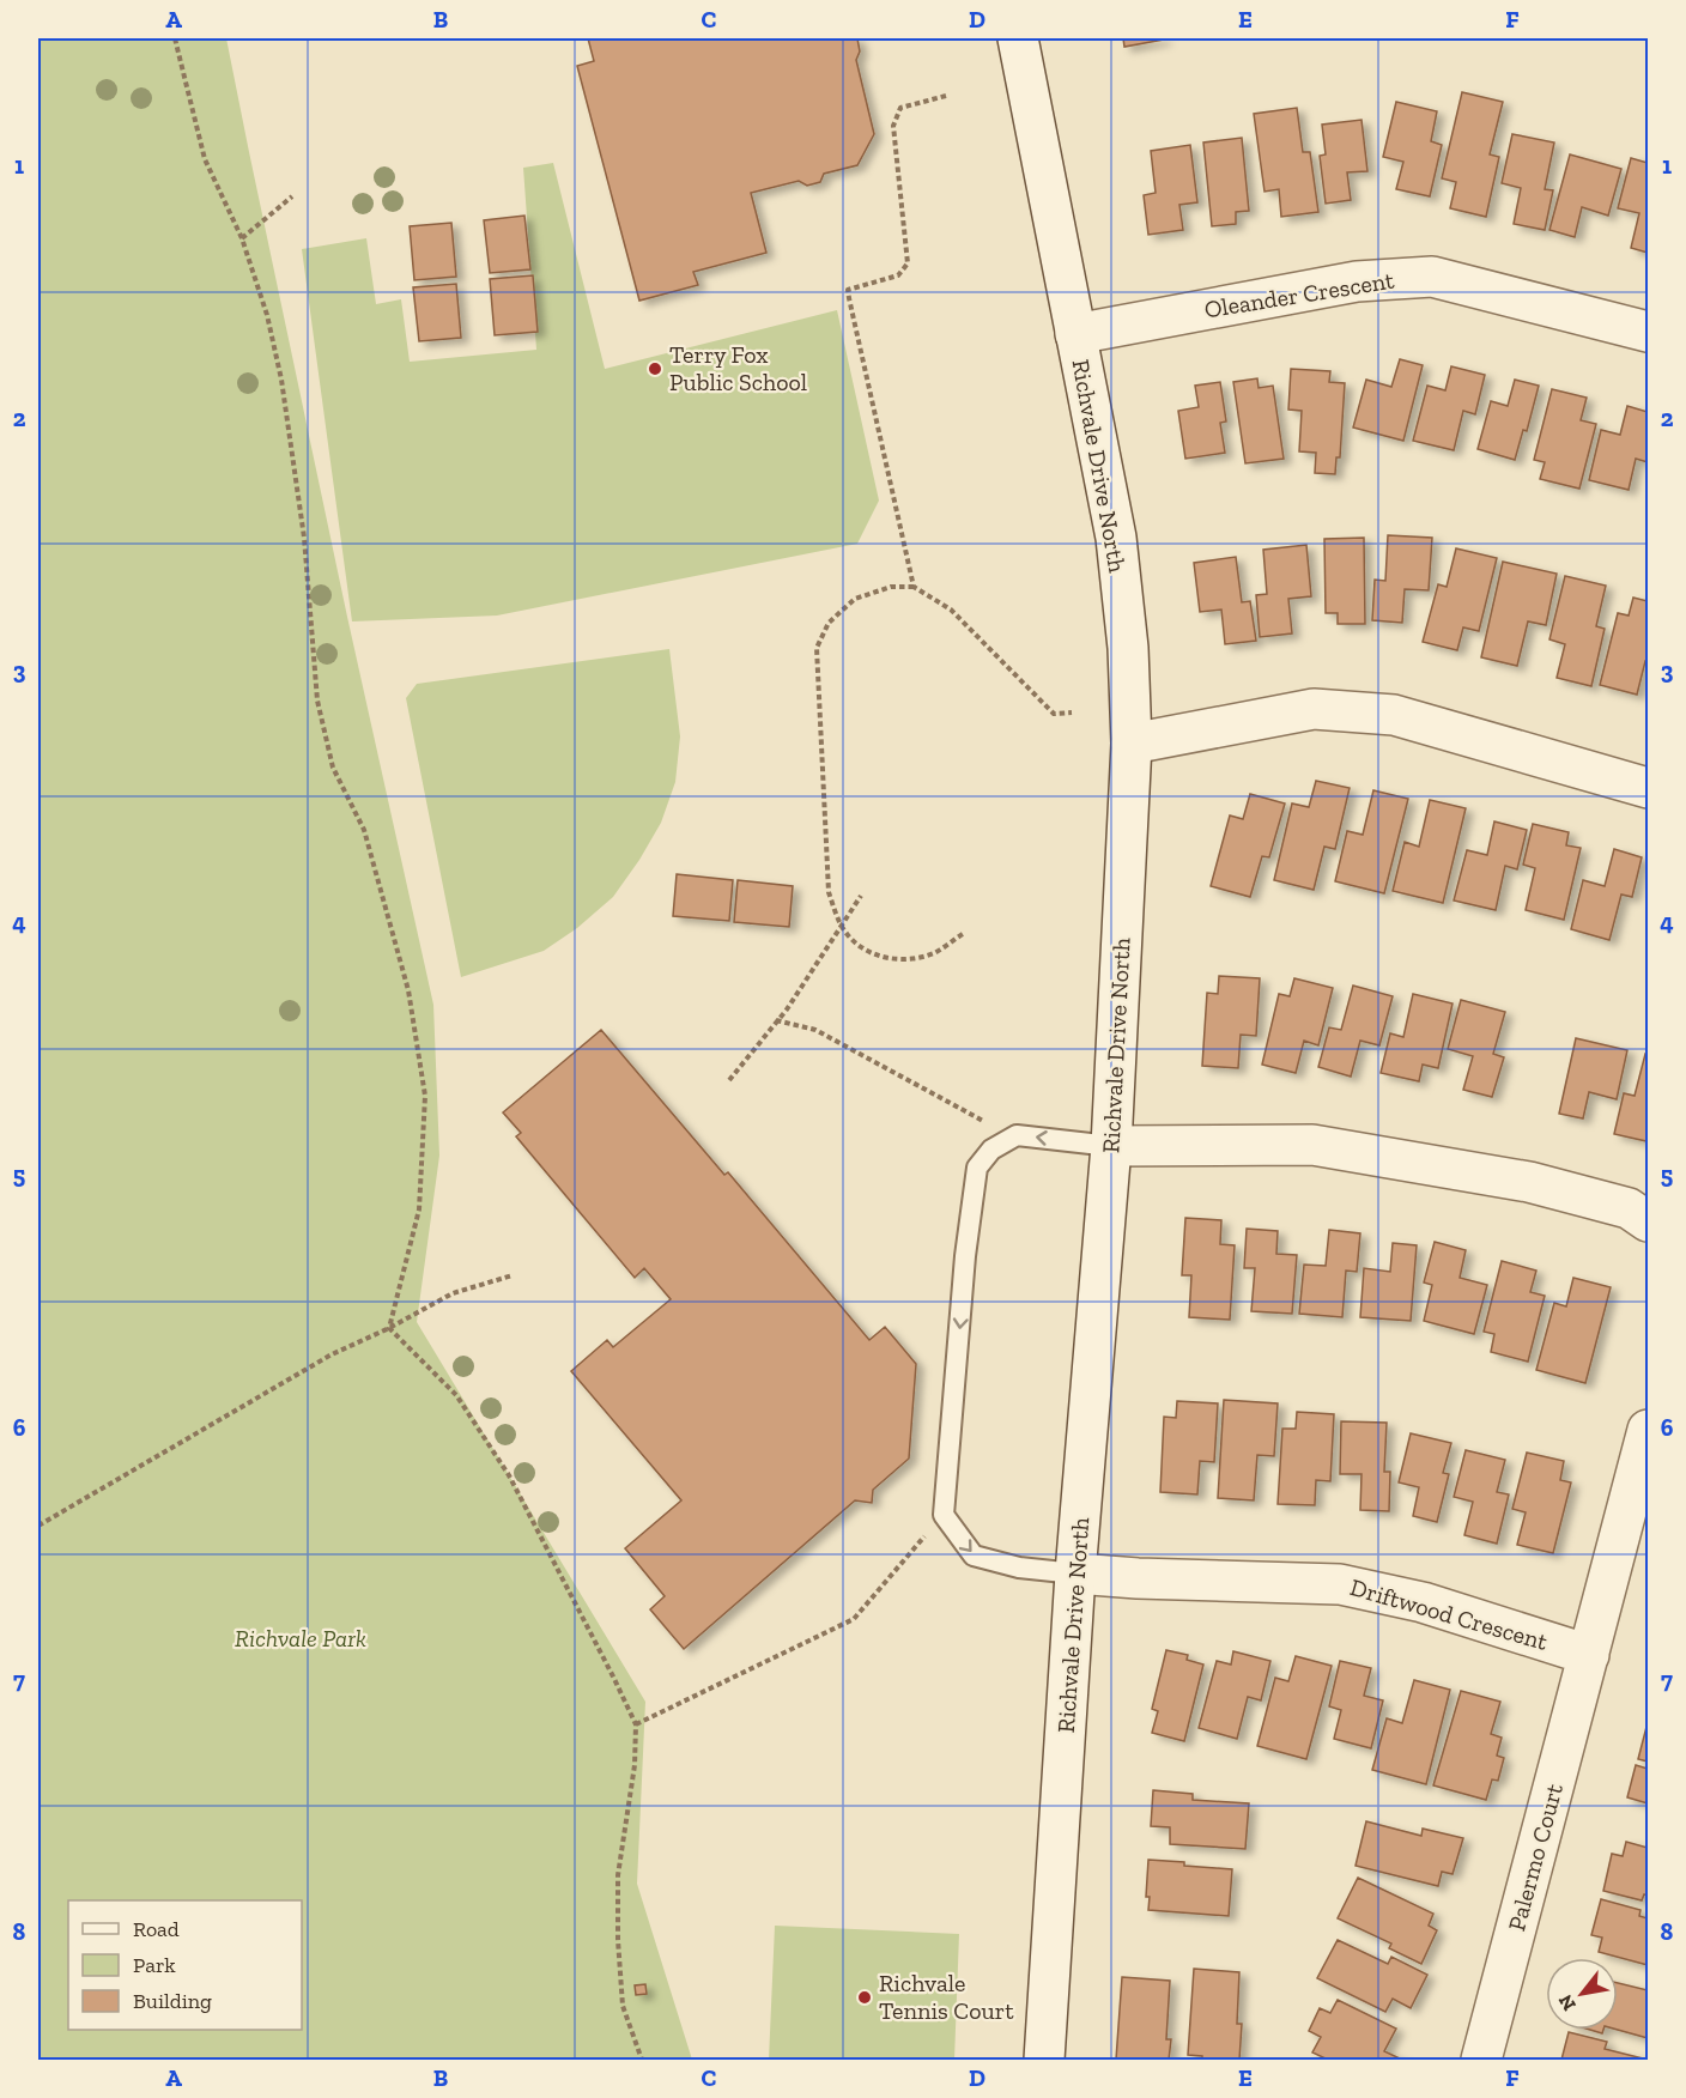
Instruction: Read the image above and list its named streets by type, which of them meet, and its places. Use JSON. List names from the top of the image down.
{
  "streets": {
    "street": [
      "Oleander Crescent",
      "Richvale Drive North",
      "Driftwood Crescent",
      "Palermo Court"
    ]
  },
  "crossings": [
    ["Oleander Crescent", "Richvale Drive North"],
    ["Richvale Drive North", "Driftwood Crescent"],
    ["Driftwood Crescent", "Palermo Court"]
  ],
  "parks": ["Richvale Park"],
  "places": ["Terry Fox Public School", "Richvale Tennis Court"],
  "legend": ["Road", "Park", "Building"],
  "north": "bottom left",
  "grid": {
    "columns": [
      "A",
      "B",
      "C",
      "D",
      "E",
      "F"
    ],
    "rows": [
      "1",
      "2",
      "3",
      "4",
      "5",
      "6",
      "7",
      "8"
    ]
  }
}
